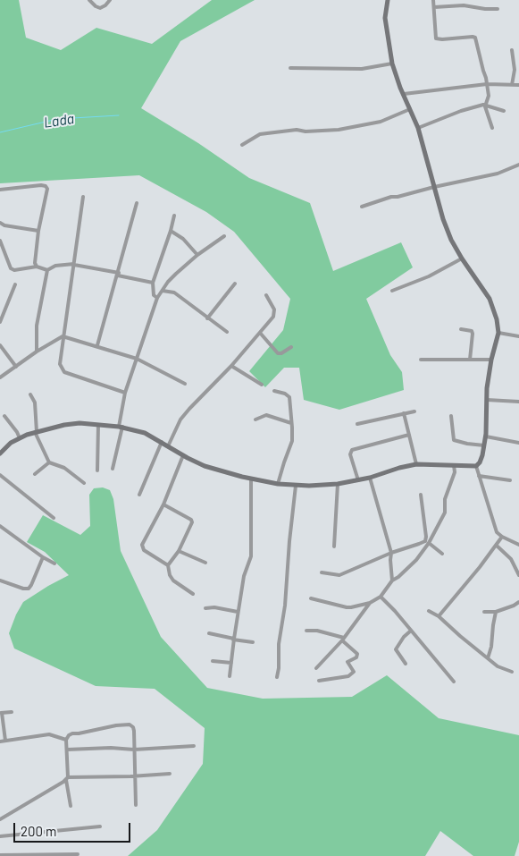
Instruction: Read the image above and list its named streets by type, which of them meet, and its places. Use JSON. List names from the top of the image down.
{
  "water": ["Lada"],
  "scale_bar": "200 m"
}
